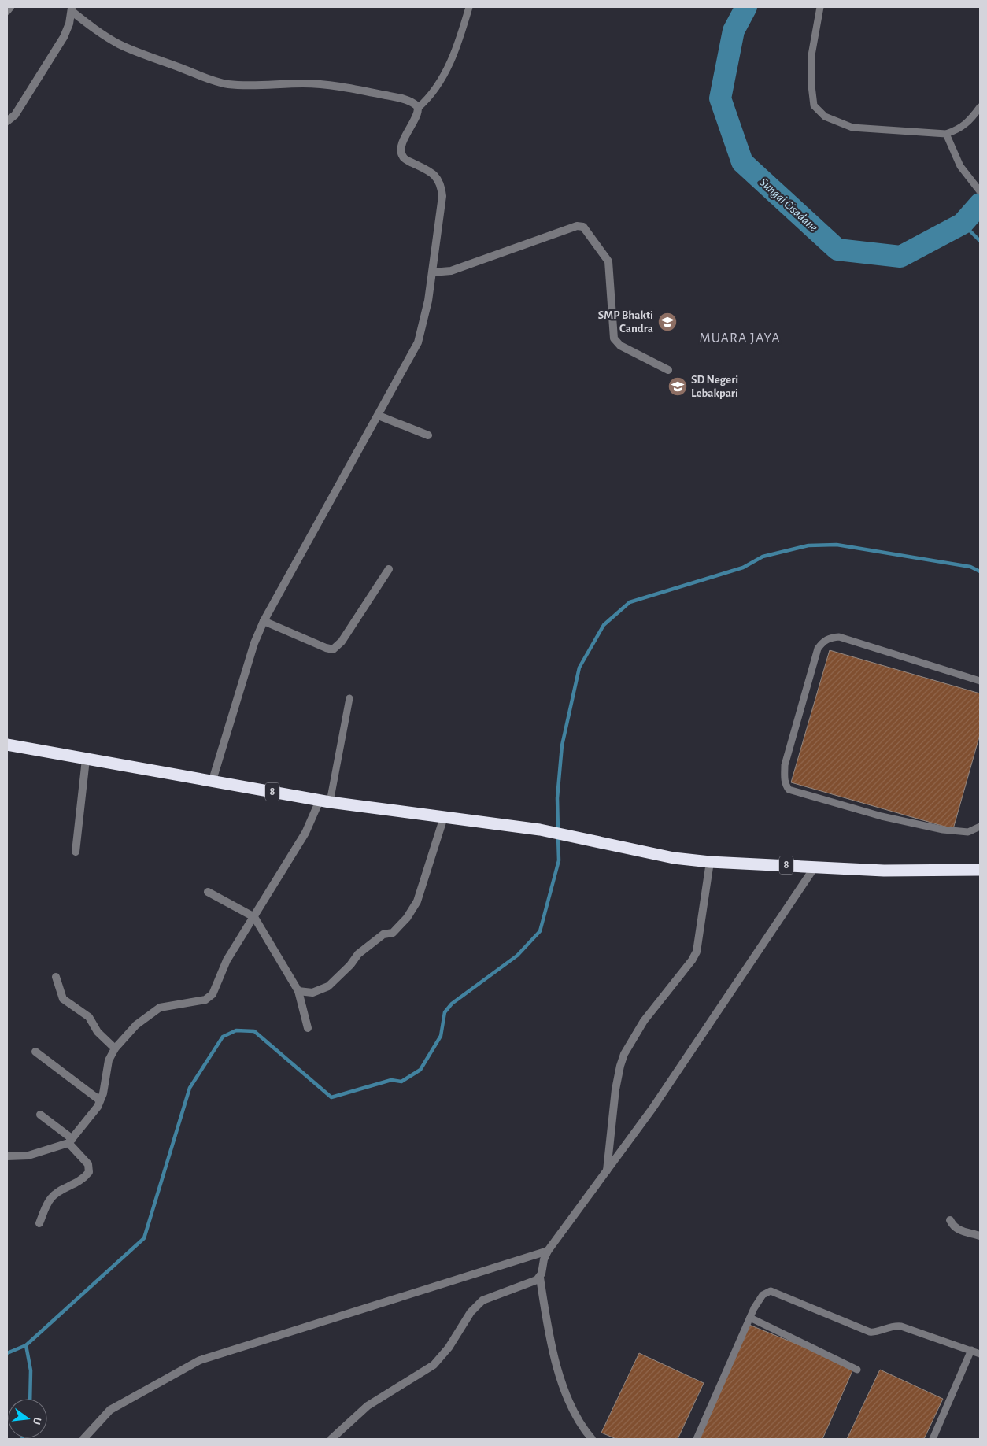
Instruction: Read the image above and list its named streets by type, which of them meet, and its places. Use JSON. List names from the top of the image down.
{
  "streets": {
    "highway": ["8"]
  },
  "districts": ["MUARA JAYA"],
  "water": ["Sungai Cisadane"],
  "places": {
    "school or university": ["SMP Bhakti Candra", "SD Negeri Lebakpari"]
  },
  "north": "right"
}
